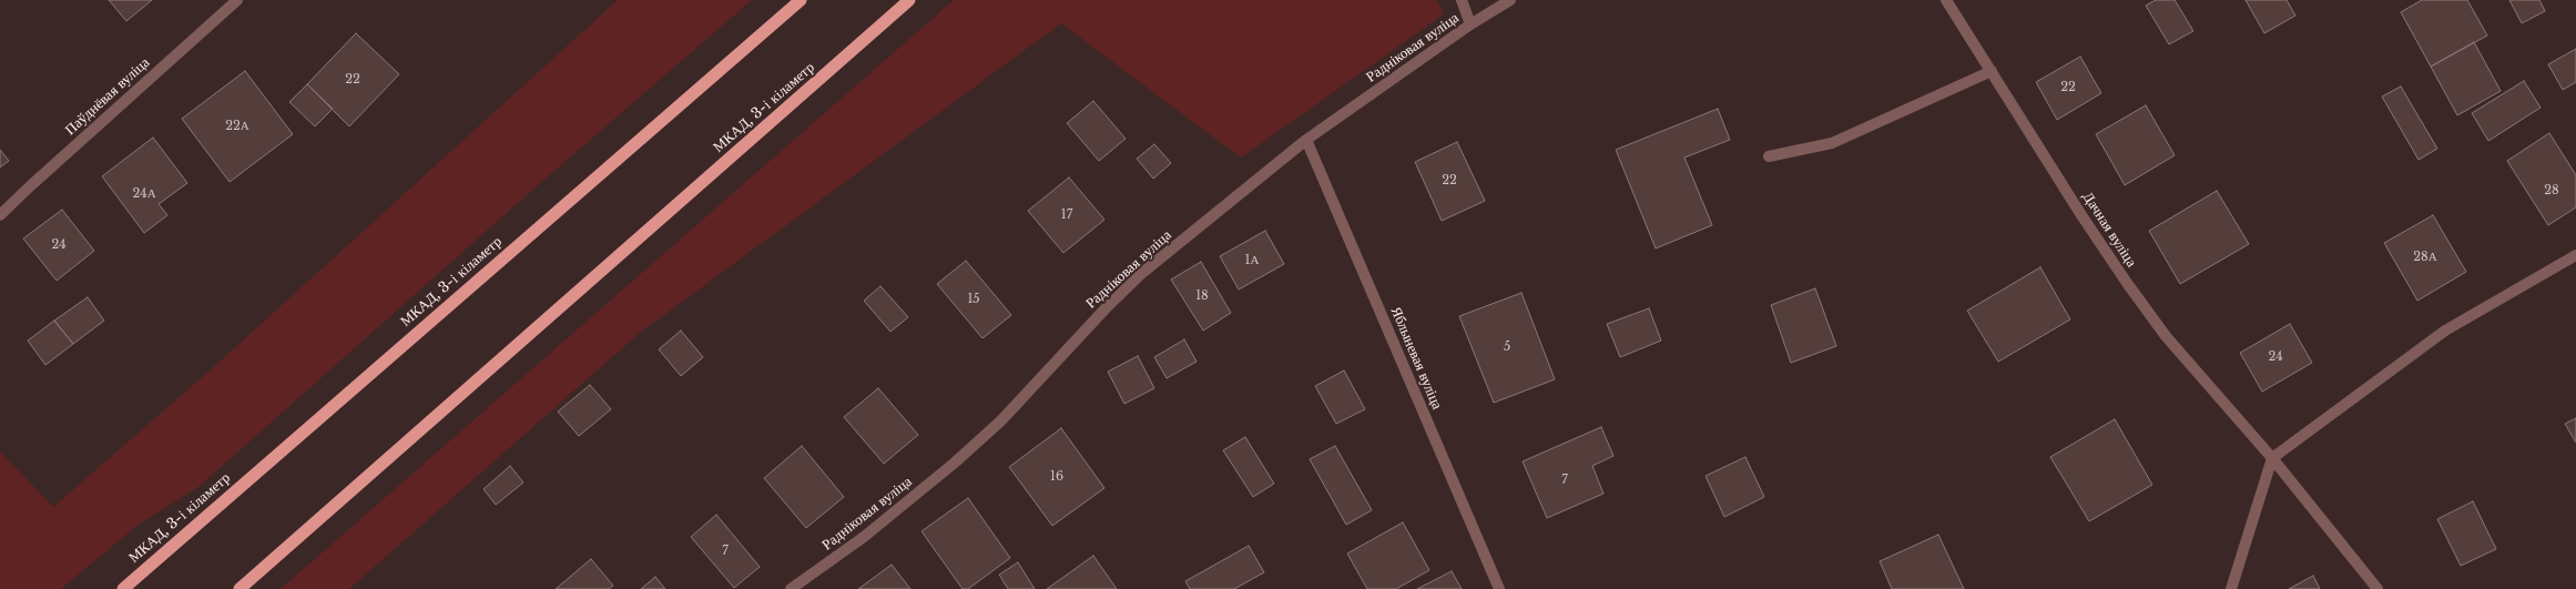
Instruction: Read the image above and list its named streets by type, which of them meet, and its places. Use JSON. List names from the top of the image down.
{
  "streets": {
    "highway": ["МКАД, 3-і кіламетр"],
    "street": [
      "Радніковая вуліца",
      "Паўднёвая вуліца",
      "Дачная вуліца",
      "Яблыневая вуліца"
    ]
  },
  "crossings": [
    ["Радніковая вуліца", "Яблыневая вуліца"]
  ],
  "house_numbers": [
    "22",
    "22",
    "22А",
    "22",
    "28",
    "24А",
    "17",
    "24",
    "28А",
    "1А",
    "18",
    "15",
    "5",
    "24",
    "16",
    "7",
    "7"
  ]
}
